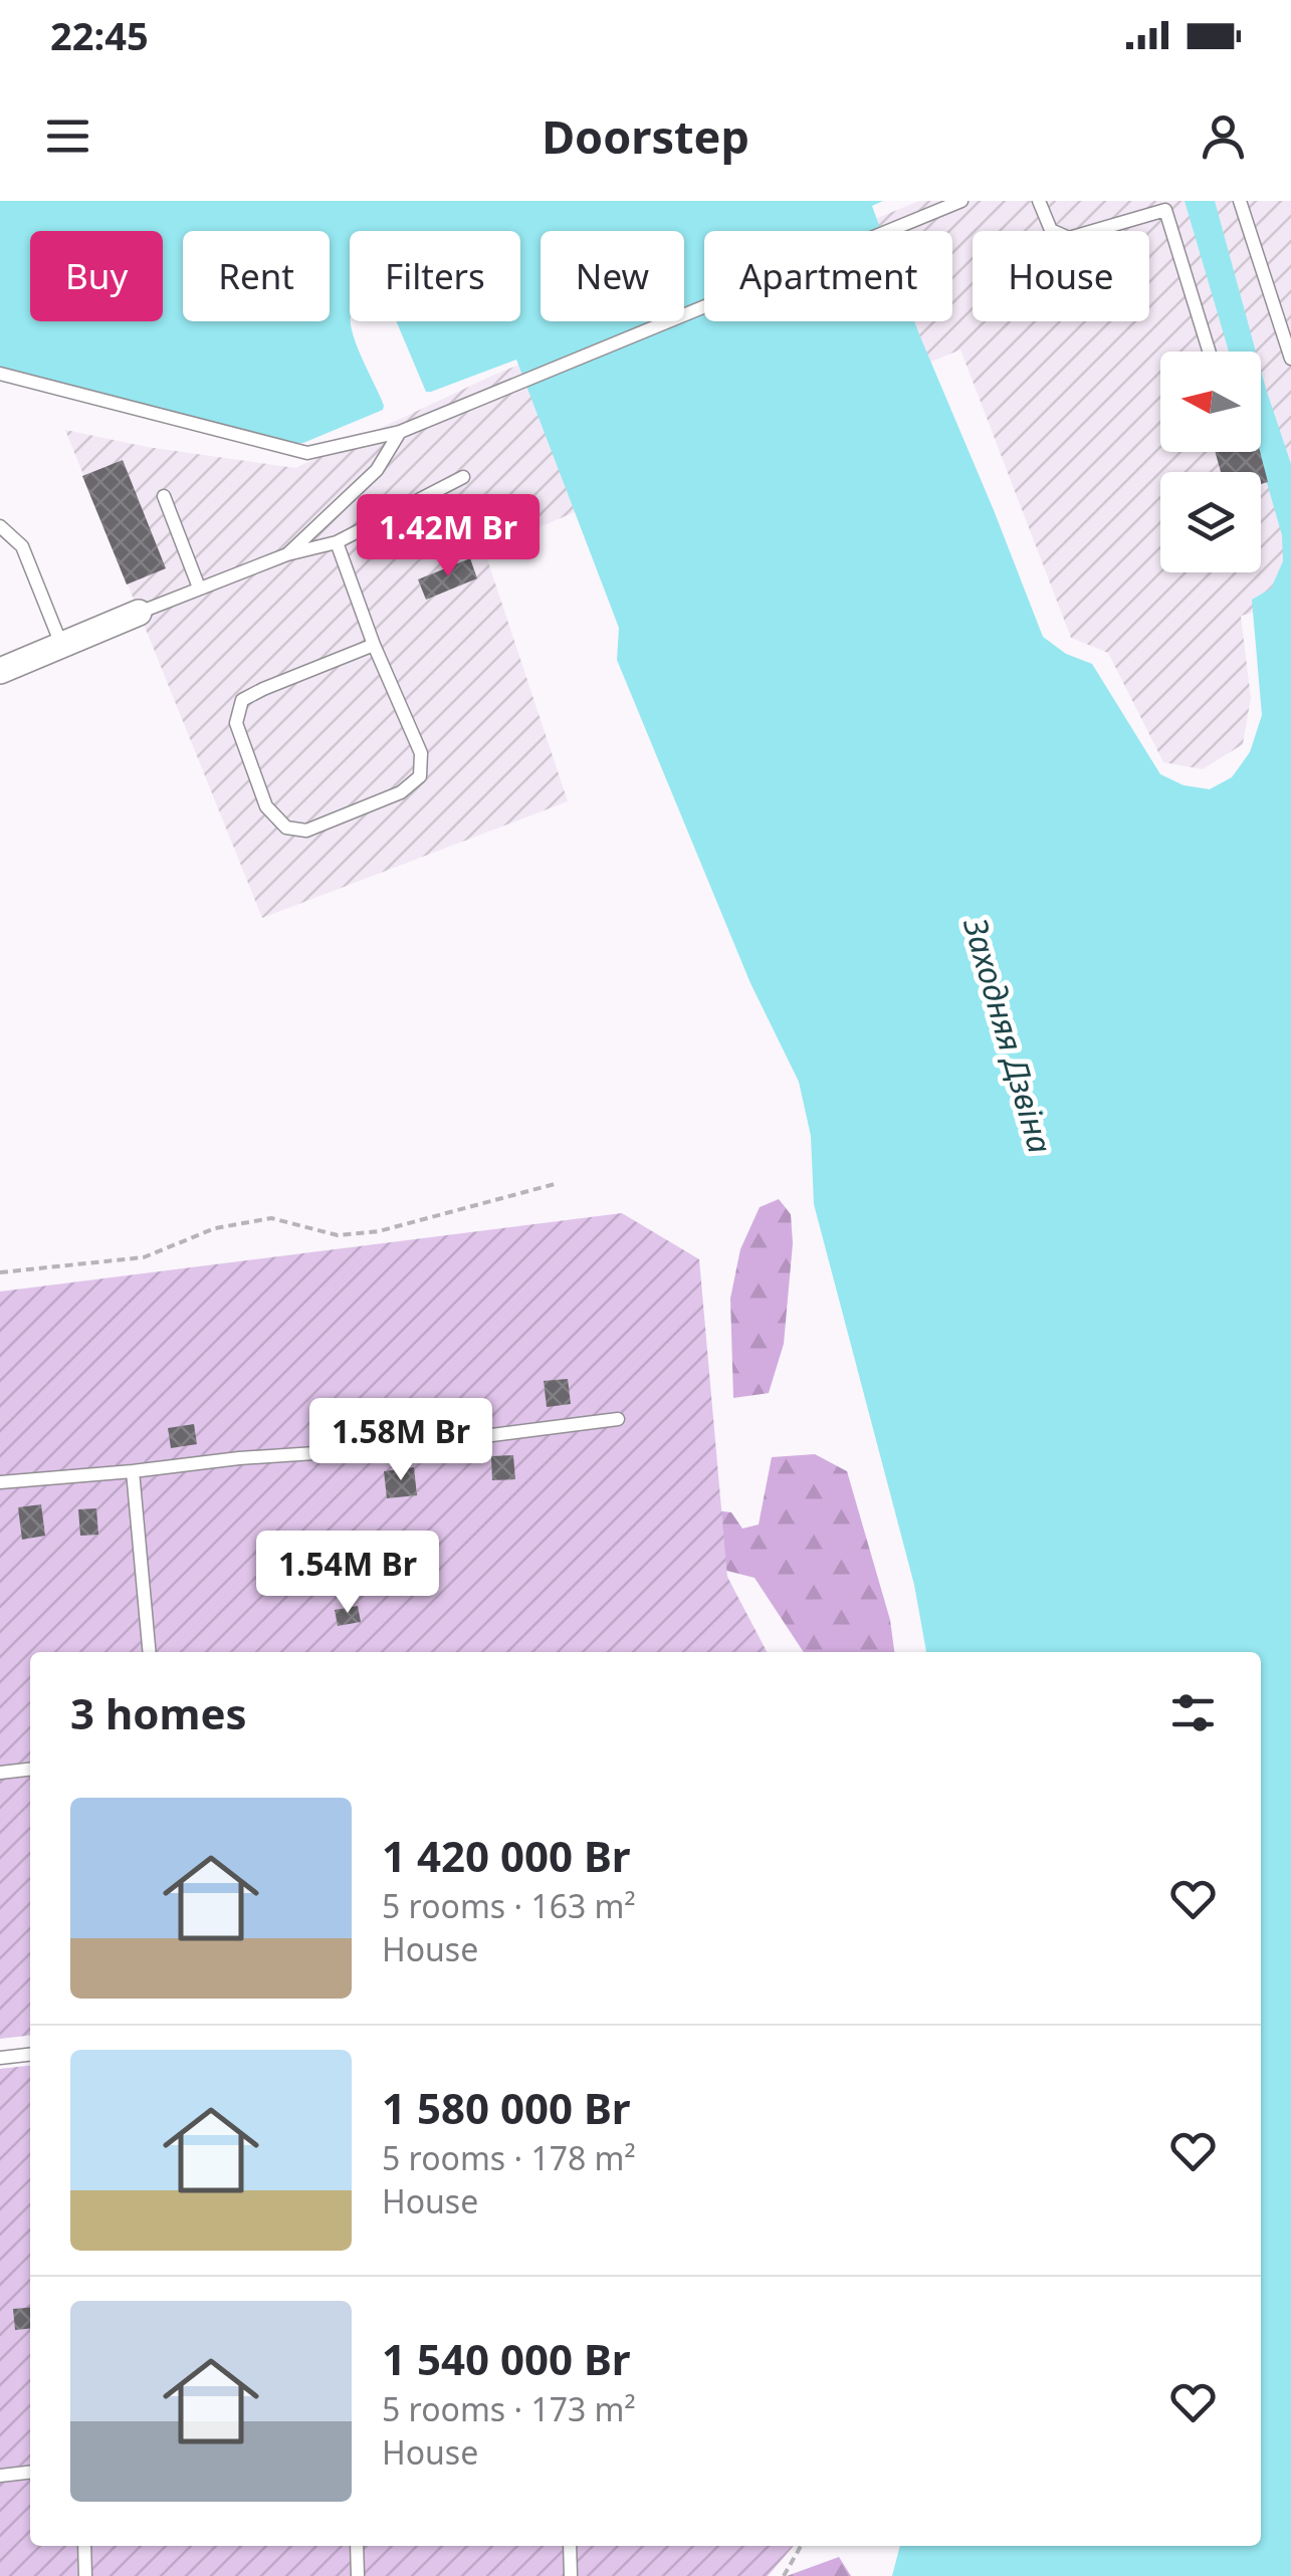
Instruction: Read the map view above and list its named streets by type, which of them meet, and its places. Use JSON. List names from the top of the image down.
{
  "water": ["Заходняя Дзвіна"],
  "north": "left",
  "page": {
    "status": "22:45",
    "header": "Doorstep",
    "chip": [
      "Buy",
      "Rent",
      "Filters",
      "New",
      "Apartment",
      "House"
    ],
    "price": ["1.42M Br", "1.58M Br", "1.54M Br"],
    "heading": "3 homes",
    "list": [
      {
        "name": "1 420 000 Br",
        "note": "5 rooms · 163 m² · House"
      },
      {
        "name": "1 580 000 Br",
        "note": "5 rooms · 178 m² · House"
      },
      {
        "name": "1 540 000 Br",
        "note": "5 rooms · 173 m² · House"
      }
    ]
  }
}
